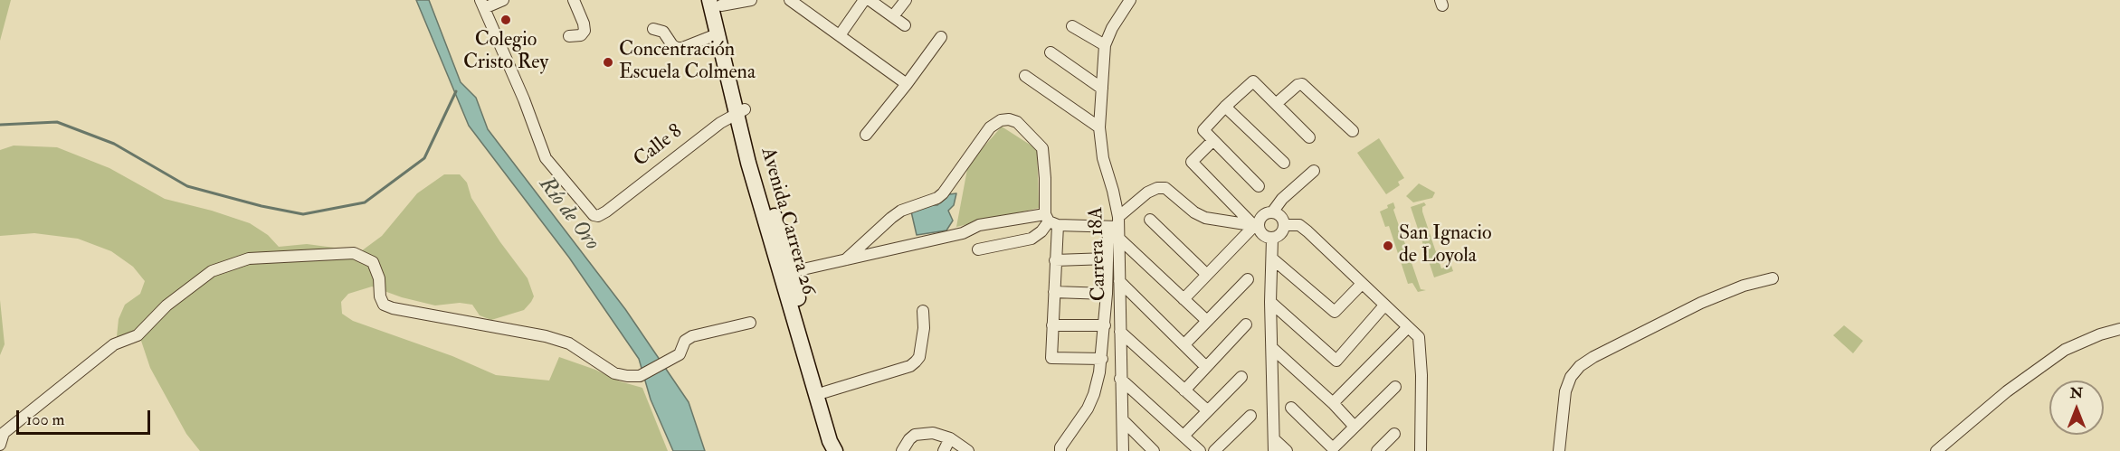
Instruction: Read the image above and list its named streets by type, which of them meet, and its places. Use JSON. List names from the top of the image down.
{
  "streets": {
    "main road": ["Avenida Carrera 26"],
    "street": ["Calle 8", "Carrera 18A"]
  },
  "crossings": [
    ["Calle 8", "Avenida Carrera 26"]
  ],
  "water": ["Río de Oro"],
  "places": ["Colegio Cristo Rey", "Concentración Escuela Colmena", "San Ignacio de Loyola"],
  "scale_bar": "100 m",
  "north": "top"
}
